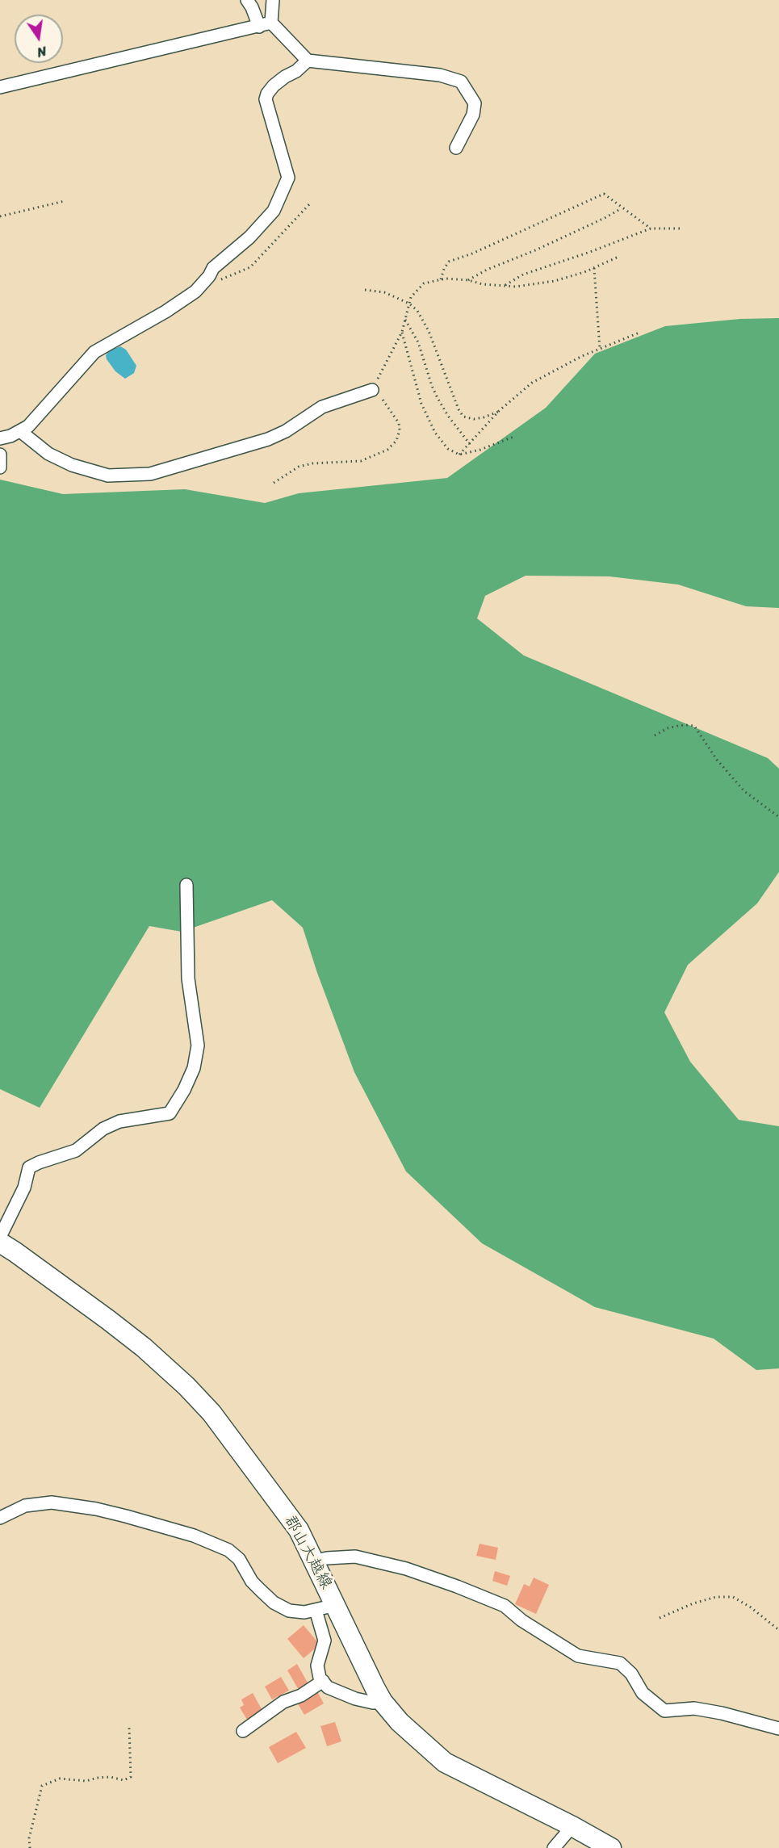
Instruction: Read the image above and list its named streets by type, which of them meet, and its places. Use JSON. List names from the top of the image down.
{
  "streets": {
    "main road": ["郡山大越線"]
  },
  "north": "bottom"
}
